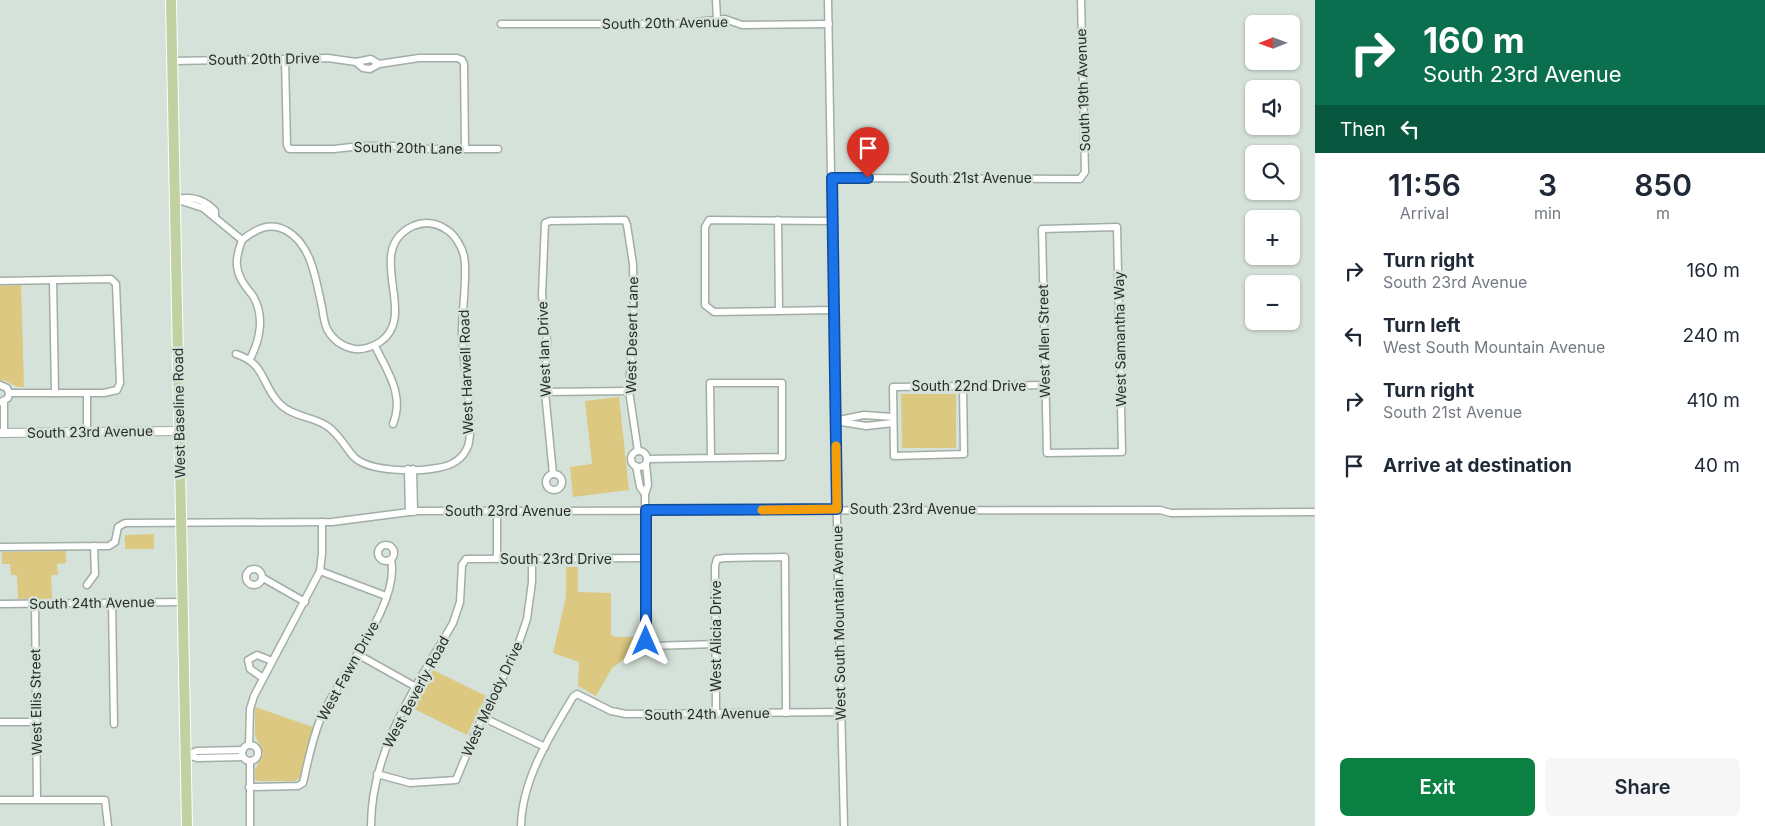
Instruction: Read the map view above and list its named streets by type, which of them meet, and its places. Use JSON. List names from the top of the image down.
{
  "streets": {
    "main road": ["West Baseline Road"],
    "street": [
      "South 20th Avenue",
      "South 20th Drive",
      "South 19th Avenue",
      "South 20th Lane",
      "South 21st Avenue",
      "West Desert Lane",
      "West Samantha Way",
      "West Allen Street",
      "West Ian Drive",
      "West Harwell Road",
      "South 22nd Drive",
      "South 23rd Avenue",
      "South 23rd Drive",
      "South 24th Avenue",
      "West South Mountain Avenue",
      "West Alicia Drive",
      "West Fawn Drive",
      "West Beverly Road",
      "West Melody Drive",
      "West Ellis Street"
    ]
  },
  "crossings": [
    ["South 20th Avenue", "West South Mountain Avenue"],
    ["South 20th Drive", "South 20th Lane"],
    ["South 20th Drive", "West Baseline Road"],
    ["South 19th Avenue", "South 21st Avenue"],
    ["South 21st Avenue", "West South Mountain Avenue"],
    ["West Desert Lane", "West Ian Drive"],
    ["West Samantha Way", "West Allen Street"],
    ["West Allen Street", "South 22nd Drive"],
    ["West Baseline Road", "South 23rd Avenue"],
    ["West Baseline Road", "South 24th Avenue"],
    ["South 23rd Avenue", "West South Mountain Avenue"],
    ["South 23rd Drive", "West Beverly Road"],
    ["South 23rd Drive", "West Melody Drive"],
    ["South 24th Avenue", "West South Mountain Avenue"],
    ["South 24th Avenue", "West Alicia Drive"],
    ["South 24th Avenue", "West Ellis Street"],
    ["West Beverly Road", "West Melody Drive"]
  ],
  "north": "left",
  "page": {
    "turn": ["160 m", "South 23rd Avenue"],
    "map_buttons": ["+", "−"],
    "then": "Then",
    "eta": [
      "11:56",
      "Arrival",
      "3",
      "min",
      "850",
      "m"
    ],
    "list": [
      {
        "name": "Turn right",
        "note": "South 23rd Avenue",
        "value": "160 m"
      },
      {
        "name": "Turn left",
        "note": "West South Mountain Avenue",
        "value": "240 m"
      },
      {
        "name": "Turn right",
        "note": "South 21st Avenue",
        "value": "410 m"
      },
      {
        "name": "Arrive at destination",
        "value": "40 m"
      }
    ],
    "buttons": ["Exit", "Share"]
  }
}
